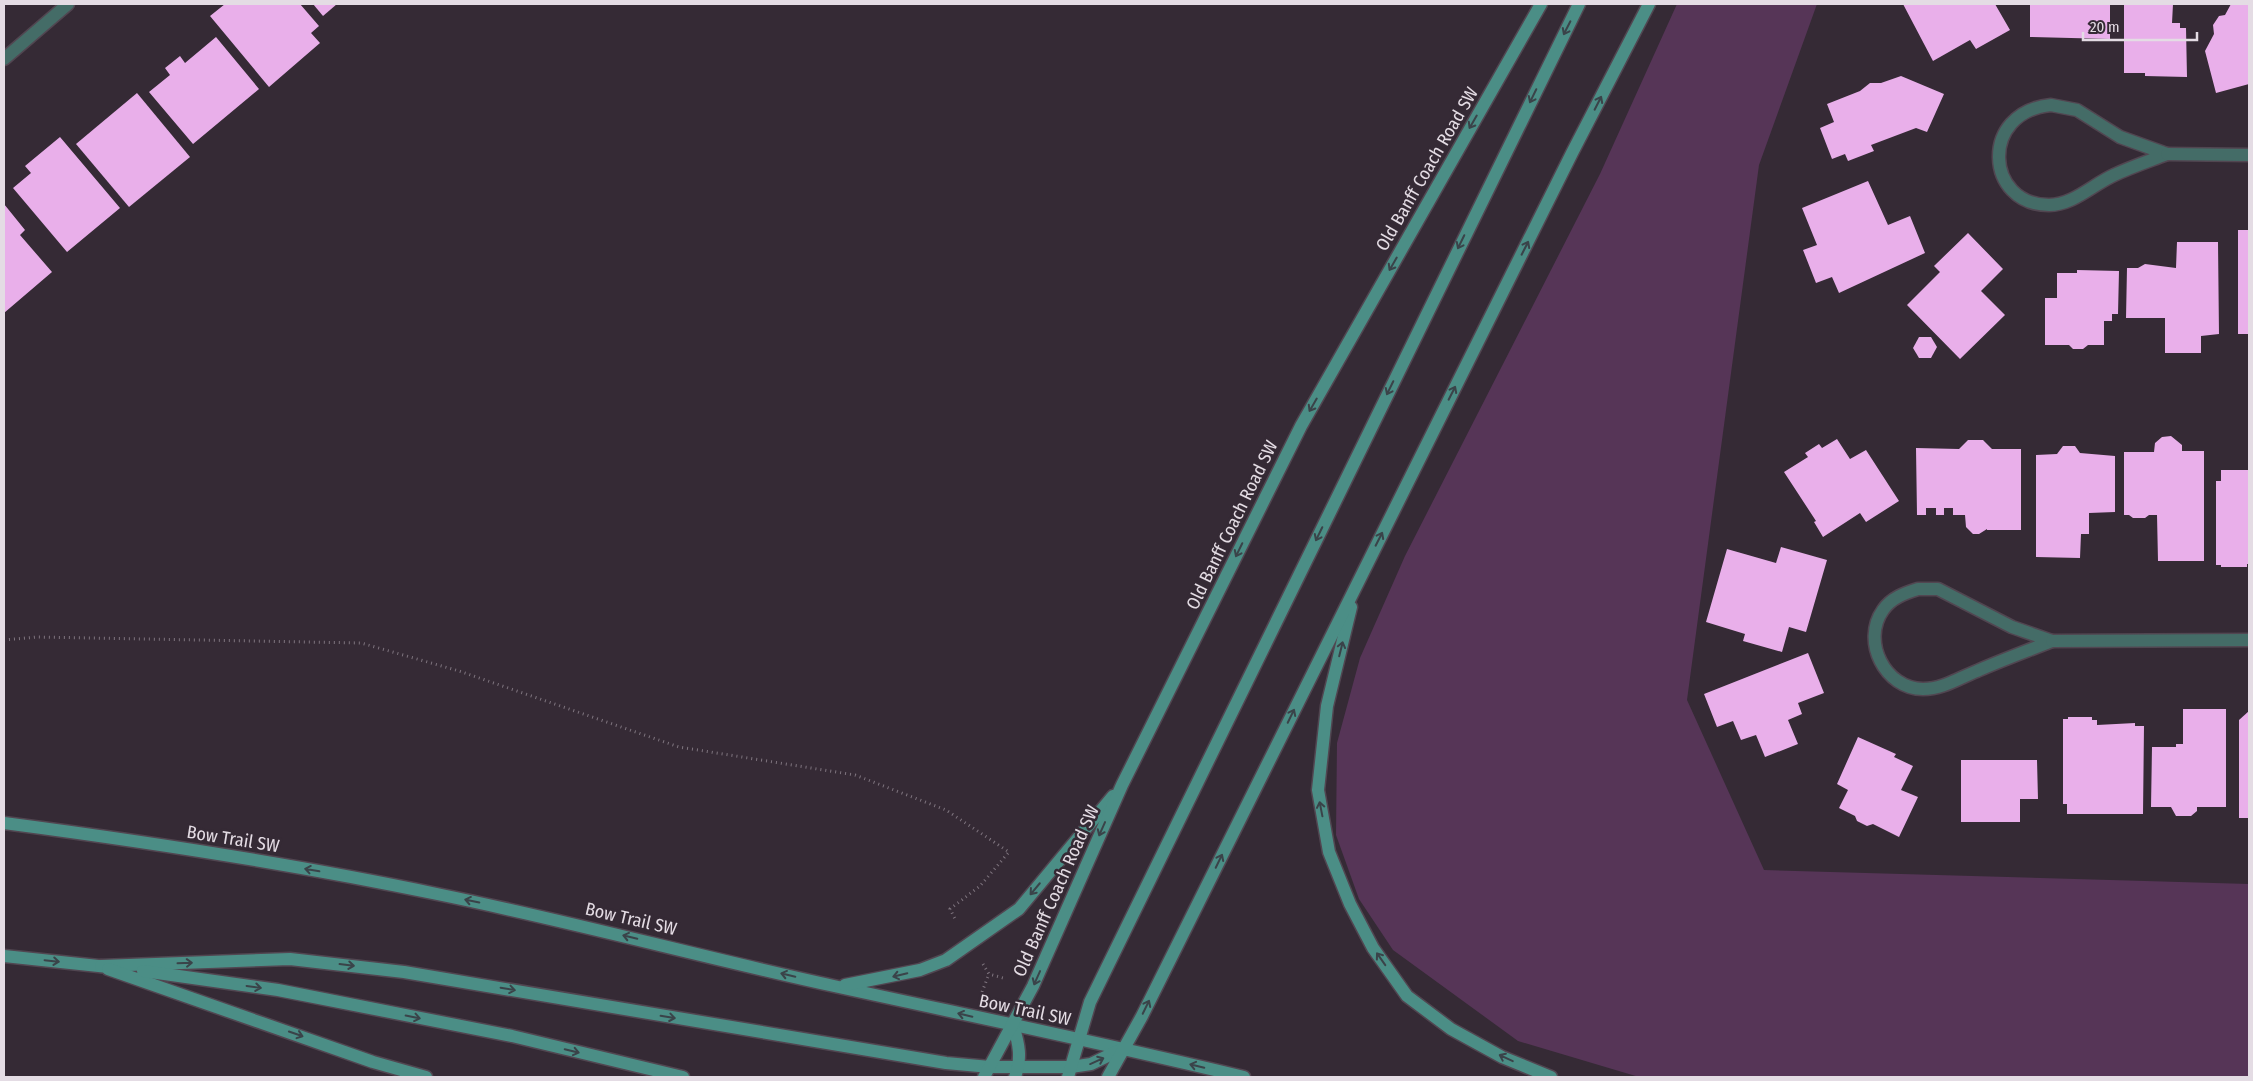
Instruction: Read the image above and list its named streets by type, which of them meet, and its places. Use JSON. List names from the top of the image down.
{
  "streets": {
    "main road": ["Old Banff Coach Road SW", "Bow Trail SW"]
  },
  "crossings": [
    ["Old Banff Coach Road SW", "Bow Trail SW"]
  ],
  "scale_bar": "20 m"
}
